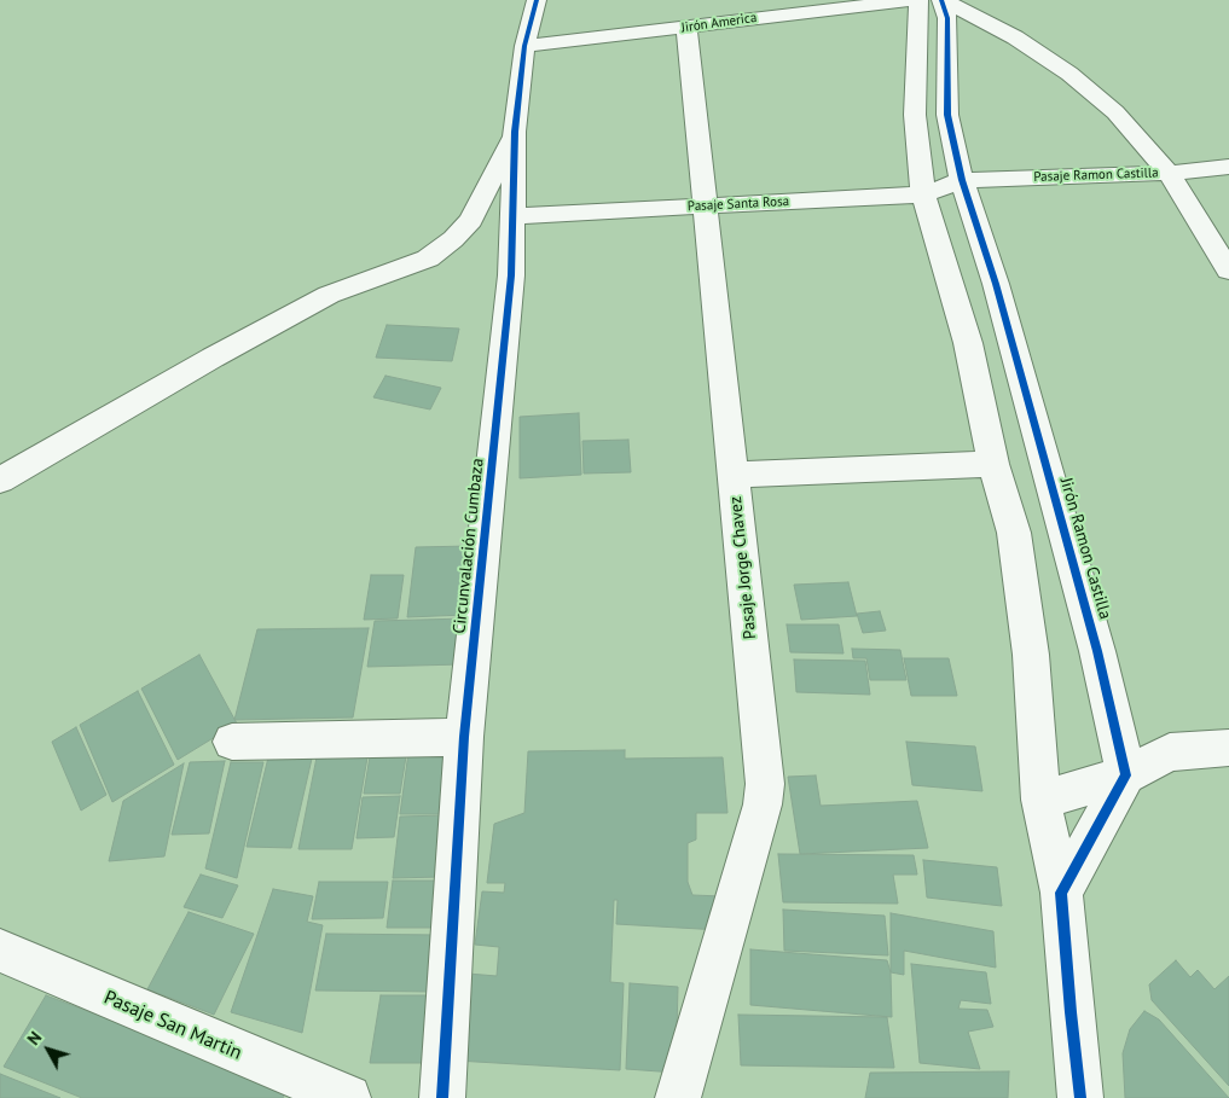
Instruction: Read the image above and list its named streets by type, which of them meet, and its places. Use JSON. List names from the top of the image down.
{
  "streets": {
    "street": [
      "Jirón America",
      "Pasaje Ramon Castilla",
      "Pasaje Santa Rosa",
      "Circunvalación Cumbaza",
      "Jirón Ramon Castilla",
      "Pasaje Jorge Chavez",
      "Pasaje San Martin"
    ]
  },
  "crossings": [
    ["Jirón America", "Circunvalación Cumbaza"],
    ["Jirón America", "Pasaje Jorge Chavez"],
    ["Pasaje Ramon Castilla", "Pasaje Santa Rosa"],
    ["Pasaje Ramon Castilla", "Jirón Ramon Castilla"],
    ["Pasaje Santa Rosa", "Circunvalación Cumbaza"],
    ["Pasaje Santa Rosa", "Jirón Ramon Castilla"],
    ["Pasaje Santa Rosa", "Pasaje Jorge Chavez"]
  ],
  "north": "top left"
}
